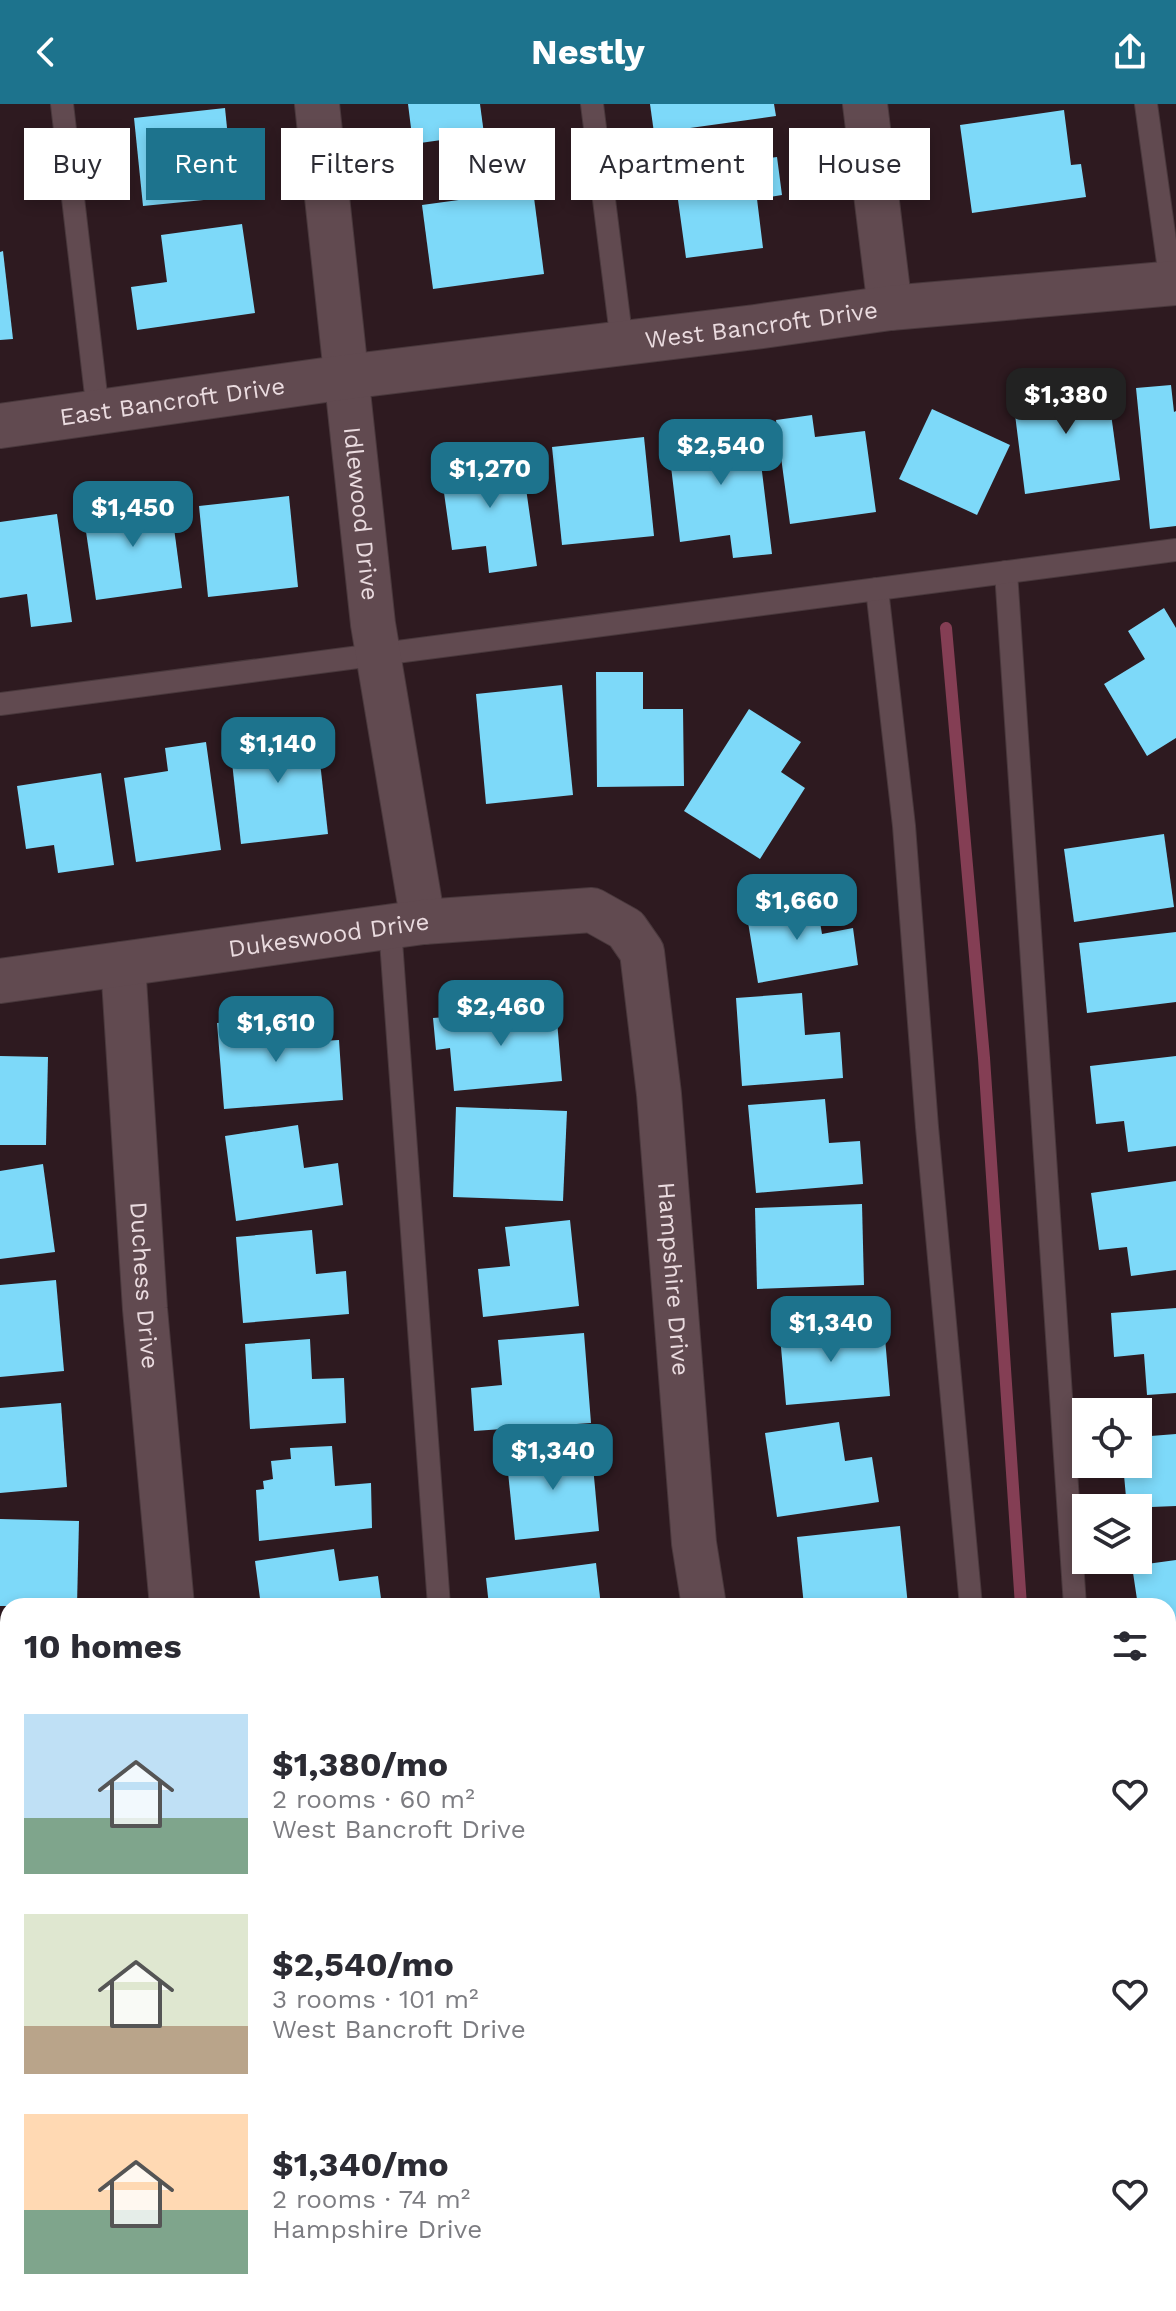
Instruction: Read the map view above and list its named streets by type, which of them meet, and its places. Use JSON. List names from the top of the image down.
{
  "streets": {
    "street": [
      "West Bancroft Drive",
      "East Bancroft Drive",
      "Idlewood Drive",
      "Dukeswood Drive",
      "Hampshire Drive",
      "Duchess Drive"
    ]
  },
  "crossings": [
    ["West Bancroft Drive", "East Bancroft Drive"],
    ["West Bancroft Drive", "Idlewood Drive"],
    ["East Bancroft Drive", "Idlewood Drive"],
    ["Idlewood Drive", "Dukeswood Drive"],
    ["Dukeswood Drive", "Hampshire Drive"],
    ["Dukeswood Drive", "Duchess Drive"]
  ],
  "page": {
    "header": "Nestly",
    "chip": [
      "Buy",
      "Rent",
      "Filters",
      "New",
      "Apartment",
      "House"
    ],
    "price": [
      "$1,380",
      "$2,540",
      "$1,270",
      "$1,450",
      "$1,140",
      "$1,660",
      "$2,460",
      "$1,610",
      "$1,340",
      "$1,340"
    ],
    "heading": "10 homes",
    "list": [
      {
        "name": "$1,380/mo",
        "note": "2 rooms · 60 m² · West Bancroft Drive"
      },
      {
        "name": "$2,540/mo",
        "note": "3 rooms · 101 m² · West Bancroft Drive"
      },
      {
        "name": "$1,340/mo",
        "note": "2 rooms · 74 m² · Hampshire Drive"
      }
    ]
  }
}
